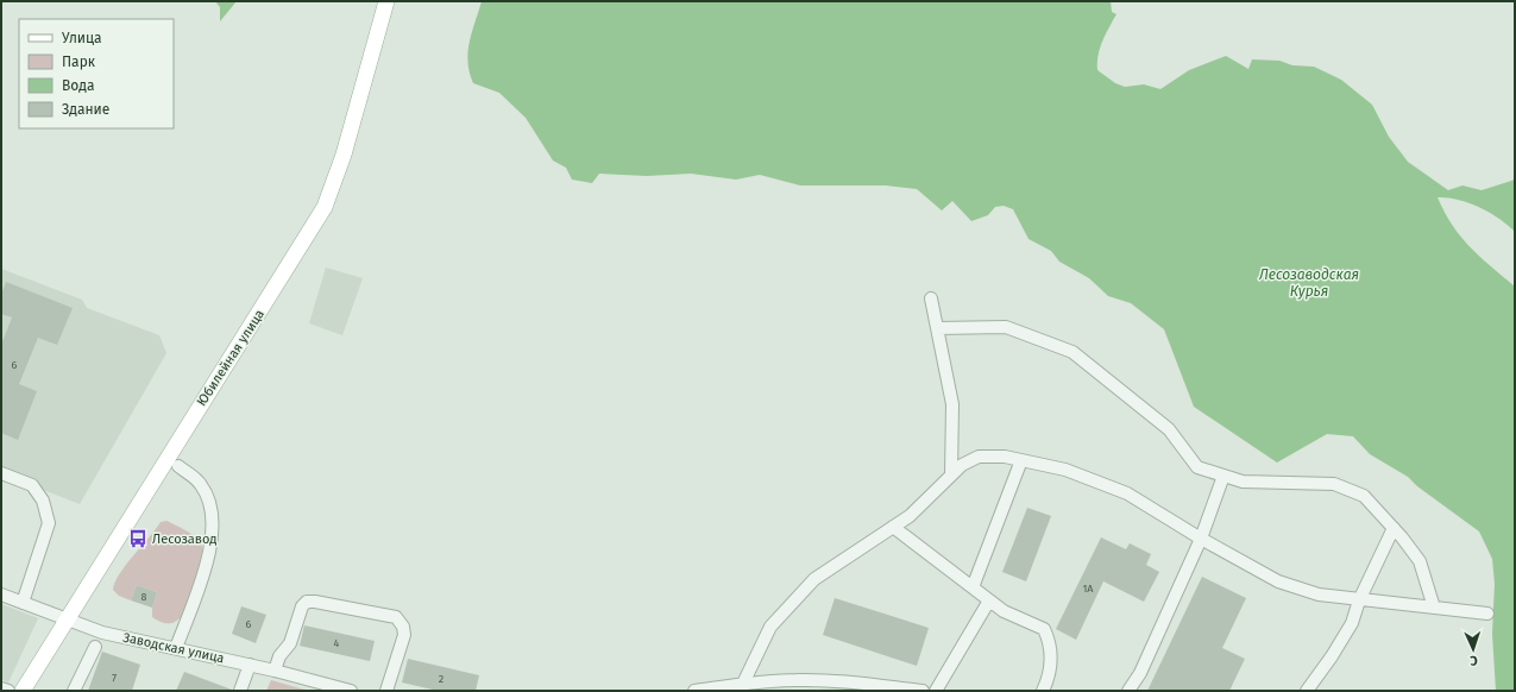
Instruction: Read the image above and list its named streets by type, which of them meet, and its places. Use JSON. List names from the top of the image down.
{
  "streets": {
    "main road": ["Юбилейная улица"],
    "street": ["Заводская улица"]
  },
  "crossings": [
    ["Юбилейная улица", "Заводская улица"]
  ],
  "water": ["Лесозаводская Курья"],
  "places": {
    "bus stop": ["Лесозавод"]
  },
  "house_numbers": [
    "6",
    "1А",
    "8",
    "6",
    "4",
    "7",
    "2"
  ],
  "legend": [
    "Улица",
    "Парк",
    "Вода",
    "Здание"
  ],
  "north": "bottom"
}
